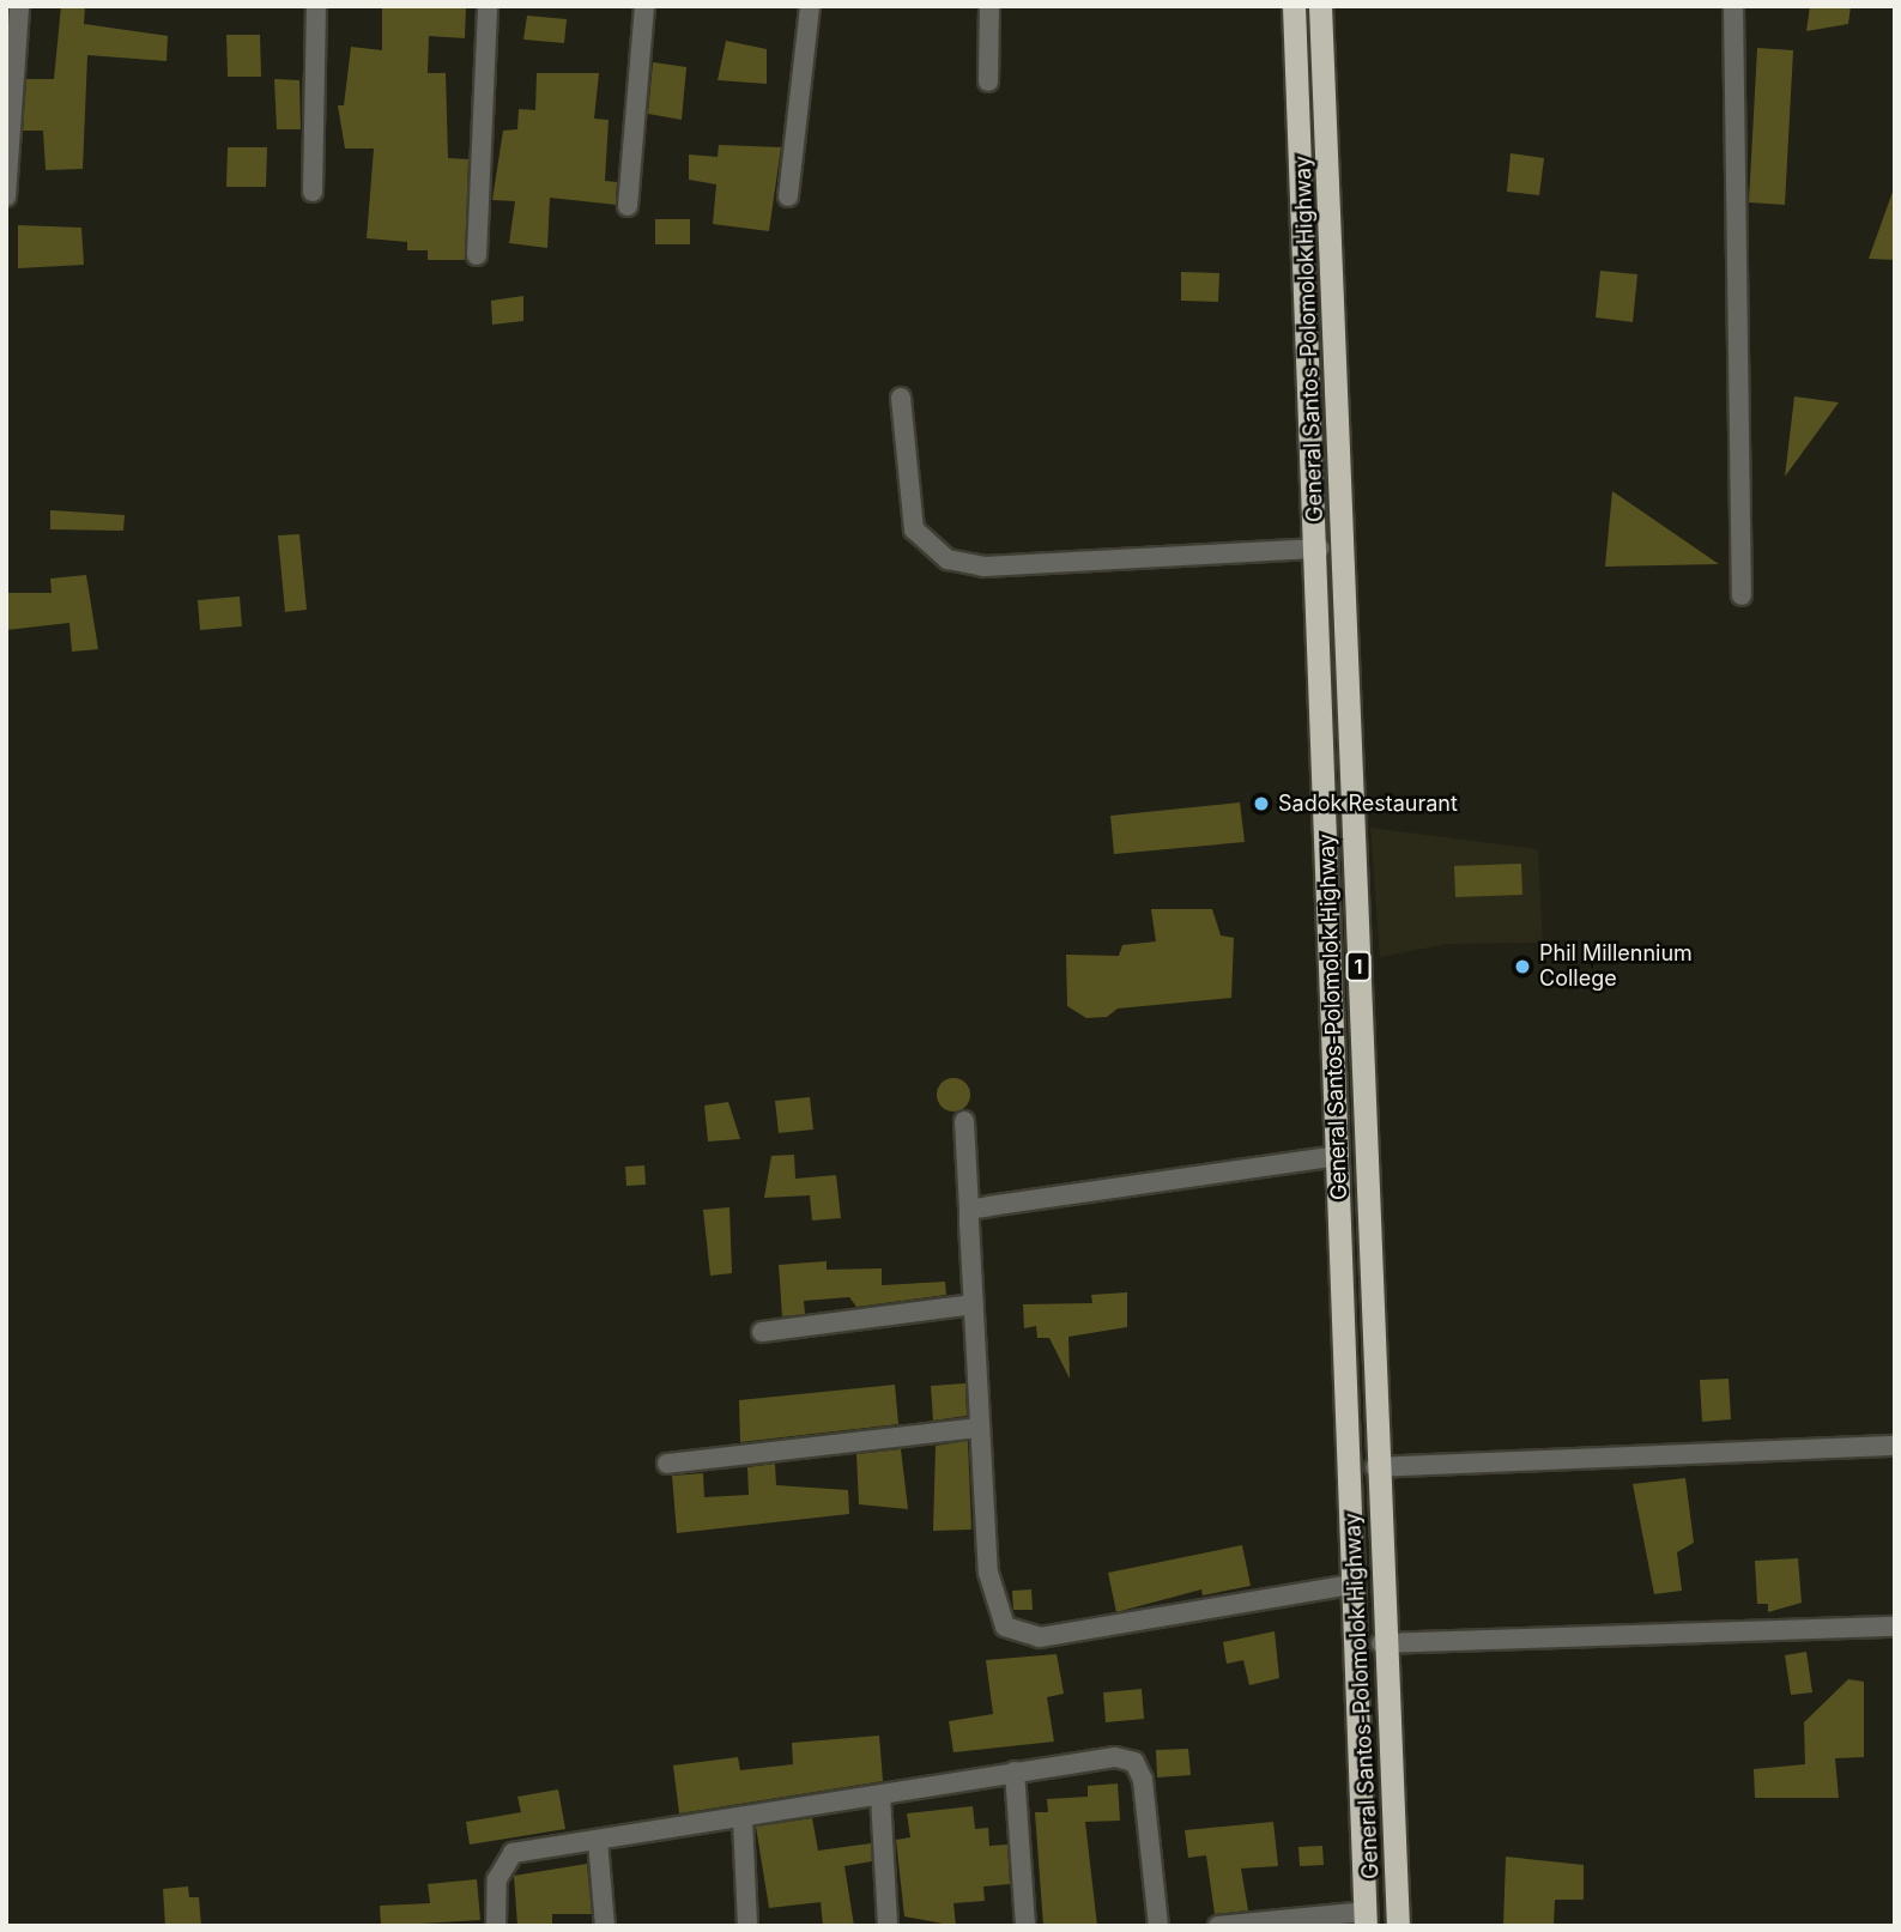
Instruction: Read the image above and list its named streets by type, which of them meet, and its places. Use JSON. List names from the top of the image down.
{
  "streets": {
    "highway": ["General Santos-Polomolok Highway", "1"]
  },
  "places": ["Sadok Restaurant", "Phil Millennium College"]
}
